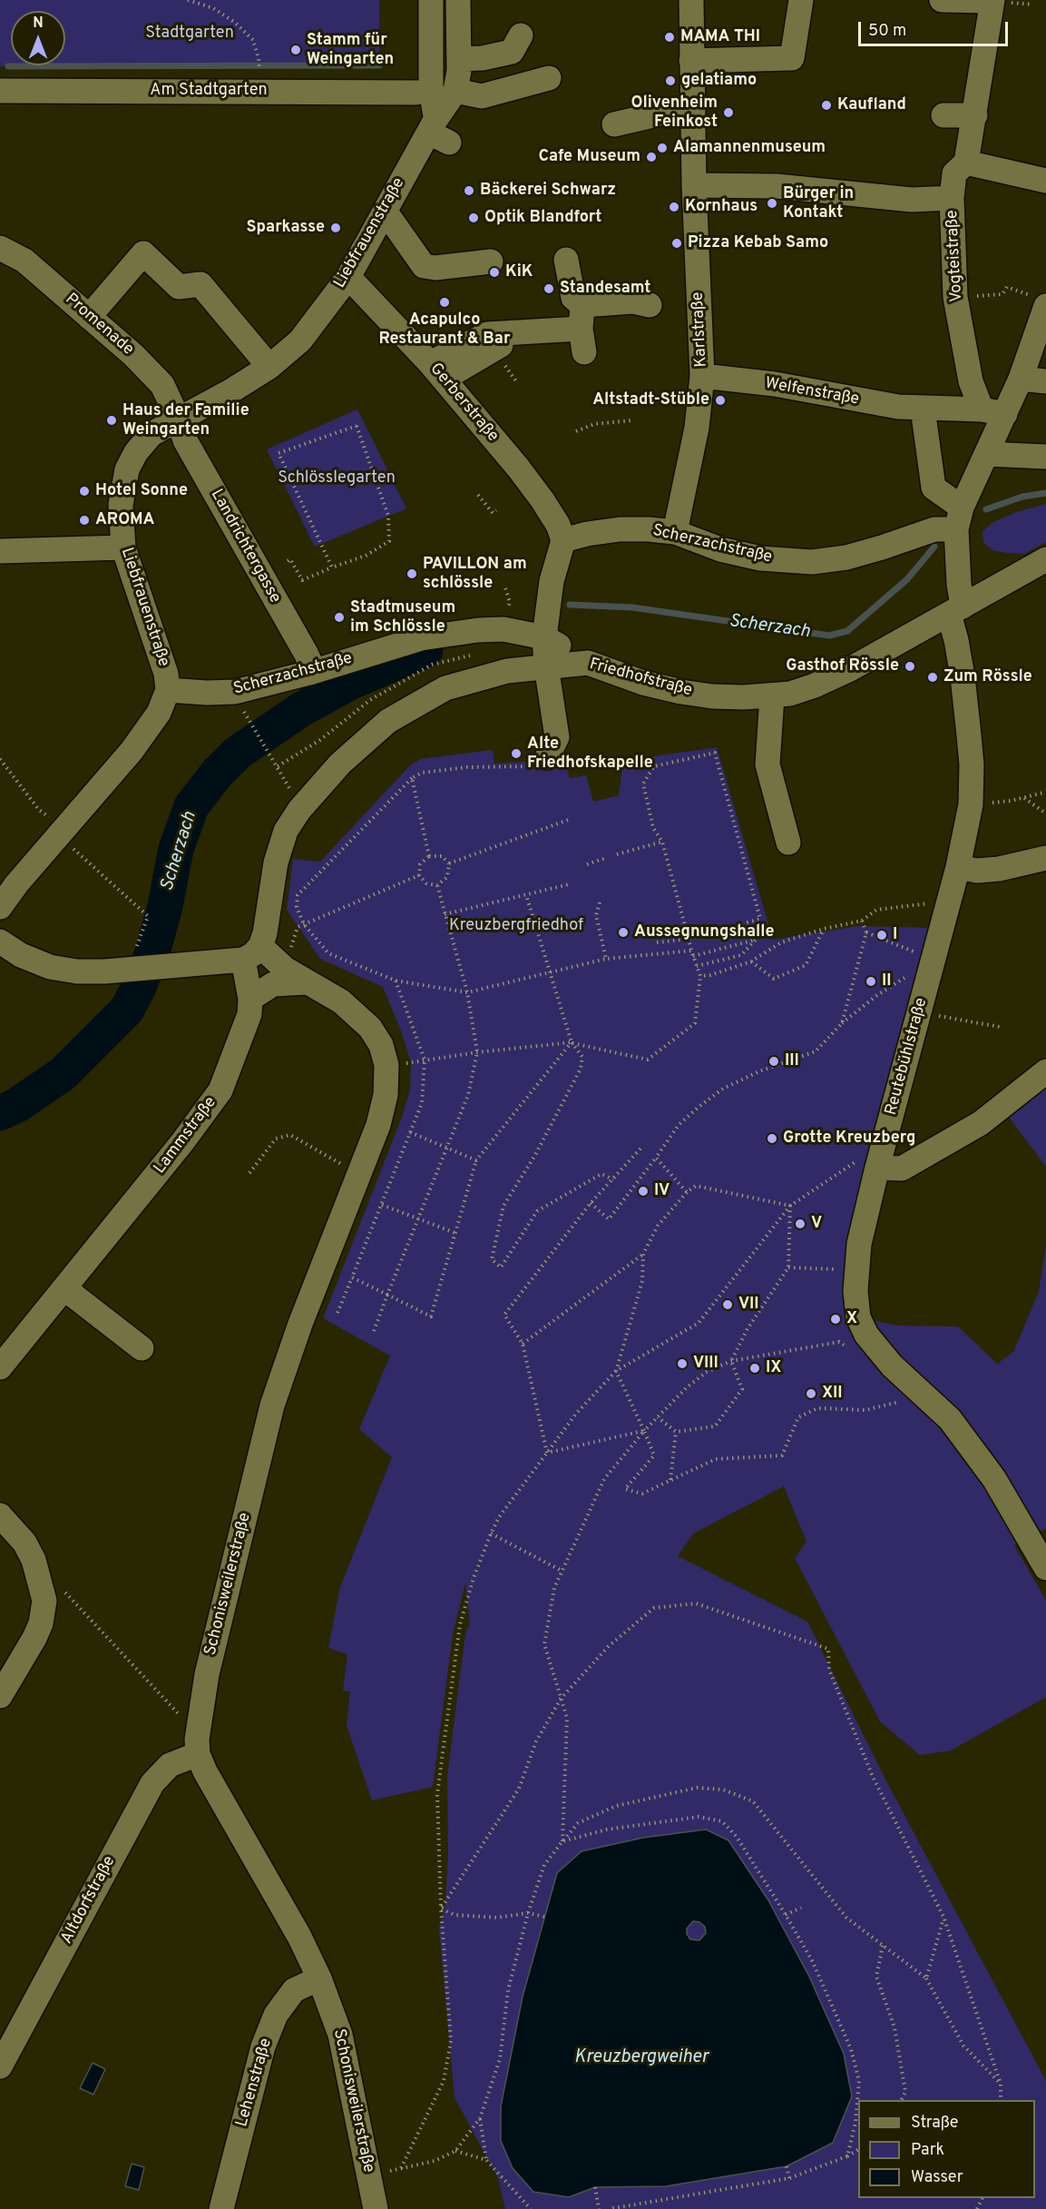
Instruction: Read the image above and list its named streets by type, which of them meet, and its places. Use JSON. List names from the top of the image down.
{
  "streets": {
    "street": [
      "Am Stadtgarten",
      "Liebfrauenstraße",
      "Vogteistraße",
      "Promenade",
      "Karlstraße",
      "Welfenstraße",
      "Gerberstraße",
      "Scherzachstraße",
      "Landrichtergasse",
      "Friedhofstraße",
      "Reutebühlstraße",
      "Lammstraße",
      "Schonisweilerstraße",
      "Altdorfstraße",
      "Lehenstraße"
    ]
  },
  "crossings": [
    ["Liebfrauenstraße", "Promenade"],
    ["Liebfrauenstraße", "Gerberstraße"],
    ["Liebfrauenstraße", "Scherzachstraße"],
    ["Liebfrauenstraße", "Landrichtergasse"],
    ["Vogteistraße", "Welfenstraße"],
    ["Promenade", "Landrichtergasse"],
    ["Karlstraße", "Welfenstraße"],
    ["Karlstraße", "Scherzachstraße"],
    ["Gerberstraße", "Scherzachstraße"],
    ["Scherzachstraße", "Landrichtergasse"],
    ["Scherzachstraße", "Friedhofstraße"],
    ["Friedhofstraße", "Reutebühlstraße"],
    ["Friedhofstraße", "Lammstraße"],
    ["Friedhofstraße", "Schonisweilerstraße"],
    ["Lammstraße", "Schonisweilerstraße"],
    ["Schonisweilerstraße", "Altdorfstraße"],
    ["Schonisweilerstraße", "Lehenstraße"]
  ],
  "water": ["Scherzach", "Kreuzbergweiher"],
  "parks": ["Stadtgarten", "Schlösslegarten", "Kreuzbergfriedhof"],
  "places": [
    "MAMA THI",
    "Stamm für Weingarten",
    "gelatiamo",
    "Kaufland",
    "Olivenheim Feinkost",
    "Alamannenmuseum",
    "Cafe Museum",
    "Bäckerei Schwarz",
    "Bürger in Kontakt",
    "Kornhaus",
    "Optik Blandfort",
    "Sparkasse",
    "Pizza Kebab Samo",
    "KiK",
    "Standesamt",
    "Acapulco Restaurant & Bar",
    "Altstadt-Stüble",
    "Haus der Familie Weingarten",
    "Hotel Sonne",
    "AROMA",
    "PAVILLON am schlössle",
    "Stadtmuseum im Schlössle",
    "Gasthof Rössle",
    "Zum Rössle",
    "Alte Friedhofskapelle",
    "Aussegnungshalle",
    "I",
    "II",
    "III",
    "Grotte Kreuzberg",
    "IV",
    "V",
    "VII",
    "X",
    "VIII",
    "IX",
    "XII"
  ],
  "legend": ["Straße", "Park", "Wasser"],
  "scale_bar": "50 m",
  "north": "top"
}
